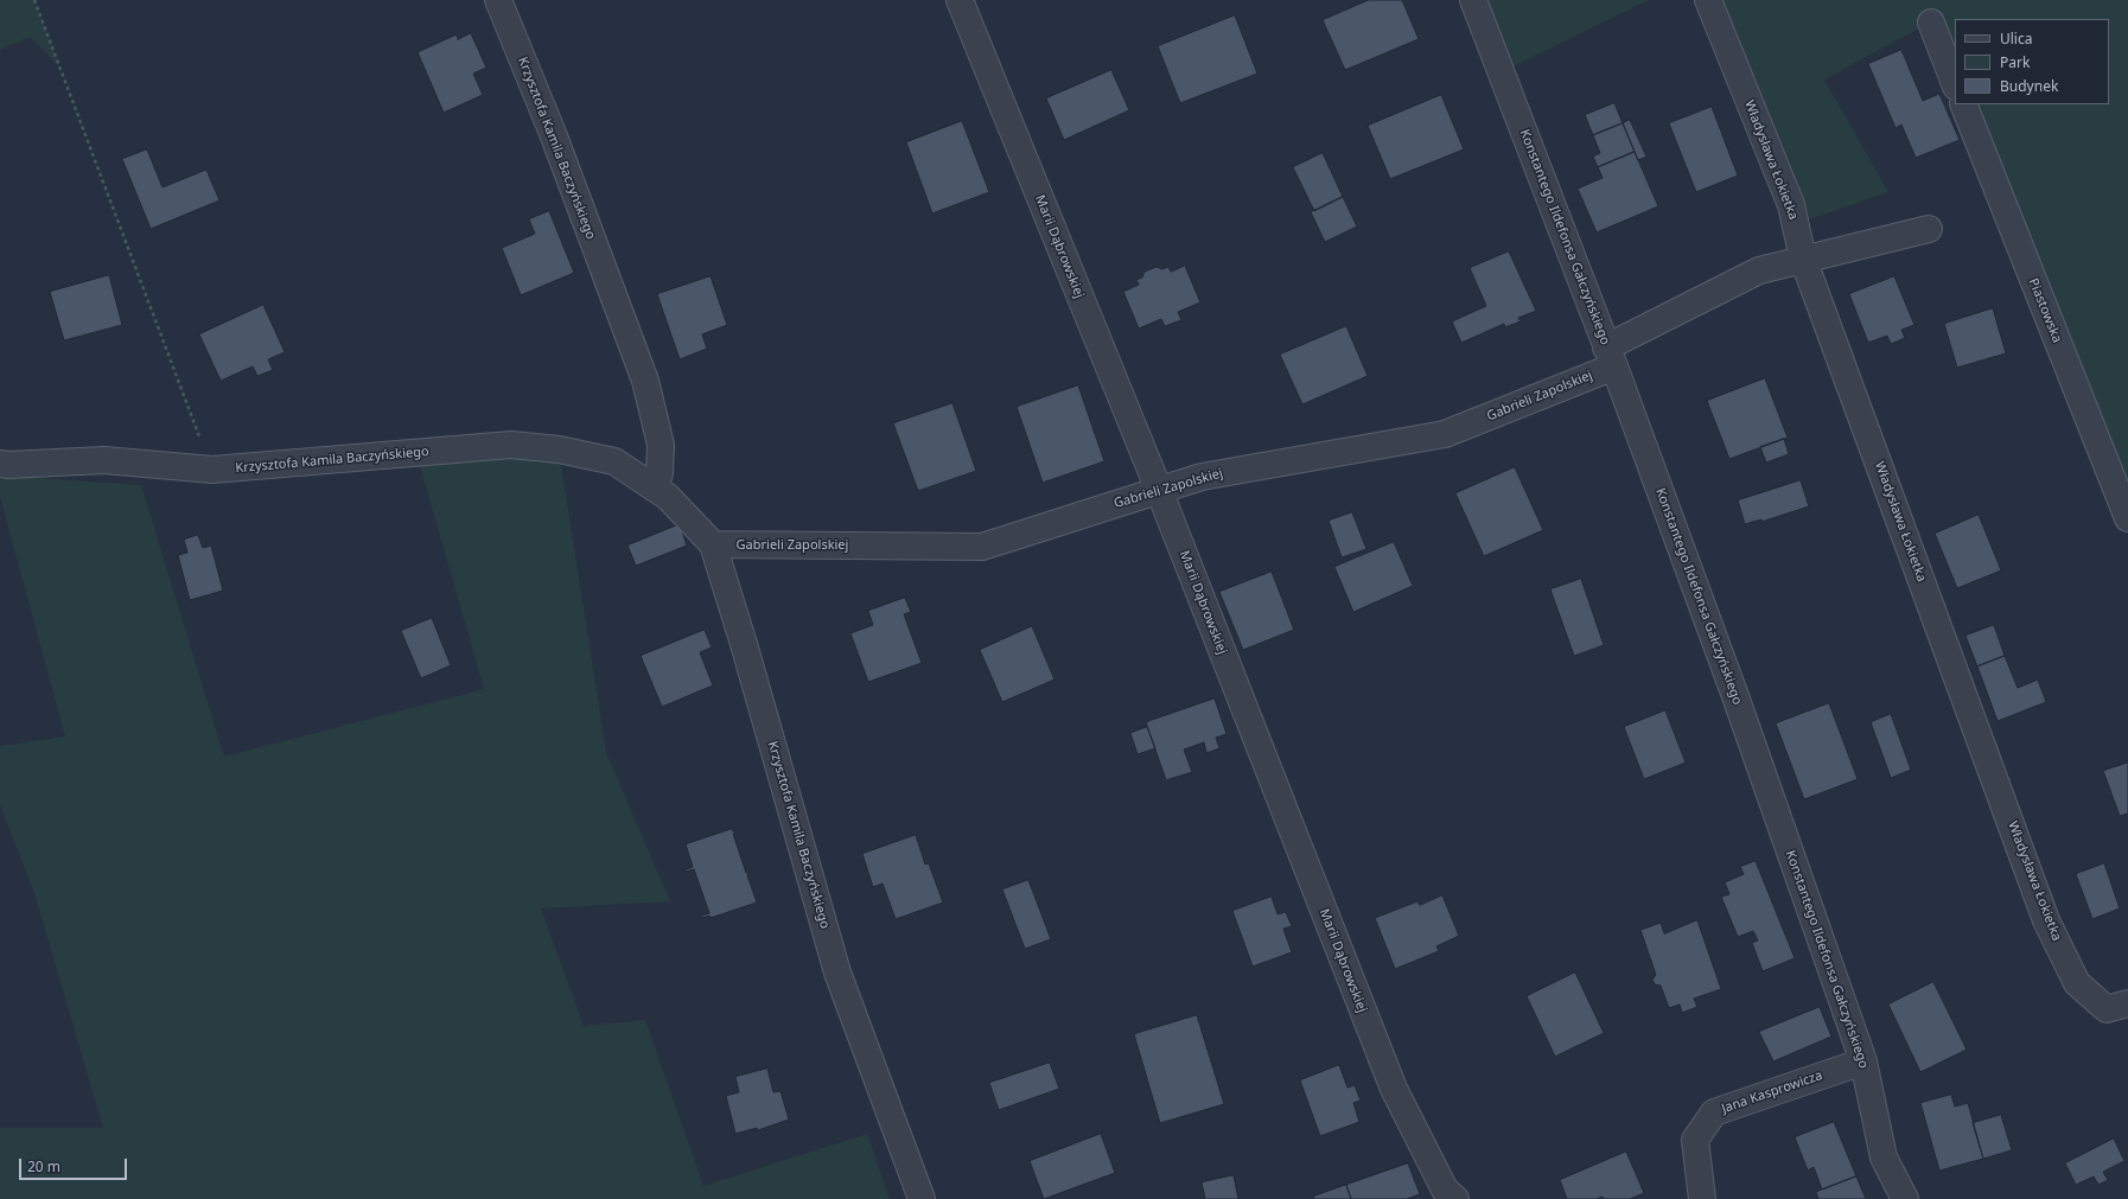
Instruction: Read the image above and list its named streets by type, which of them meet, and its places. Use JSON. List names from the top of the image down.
{
  "streets": {
    "street": [
      "Krzysztofa Kamila Baczyńskiego",
      "Władysława Łokietka",
      "Konstantego Ildefonsa Gałczyńskiego",
      "Marii Dąbrowskiej",
      "Piastowska",
      "Gabrieli Zapolskiej",
      "Jana Kasprowicza"
    ]
  },
  "crossings": [
    ["Krzysztofa Kamila Baczyńskiego", "Gabrieli Zapolskiej"],
    ["Władysława Łokietka", "Gabrieli Zapolskiej"],
    ["Konstantego Ildefonsa Gałczyńskiego", "Gabrieli Zapolskiej"],
    ["Konstantego Ildefonsa Gałczyńskiego", "Jana Kasprowicza"],
    ["Marii Dąbrowskiej", "Gabrieli Zapolskiej"]
  ],
  "legend": ["Ulica", "Park", "Budynek"],
  "scale_bar": "20 m"
}
